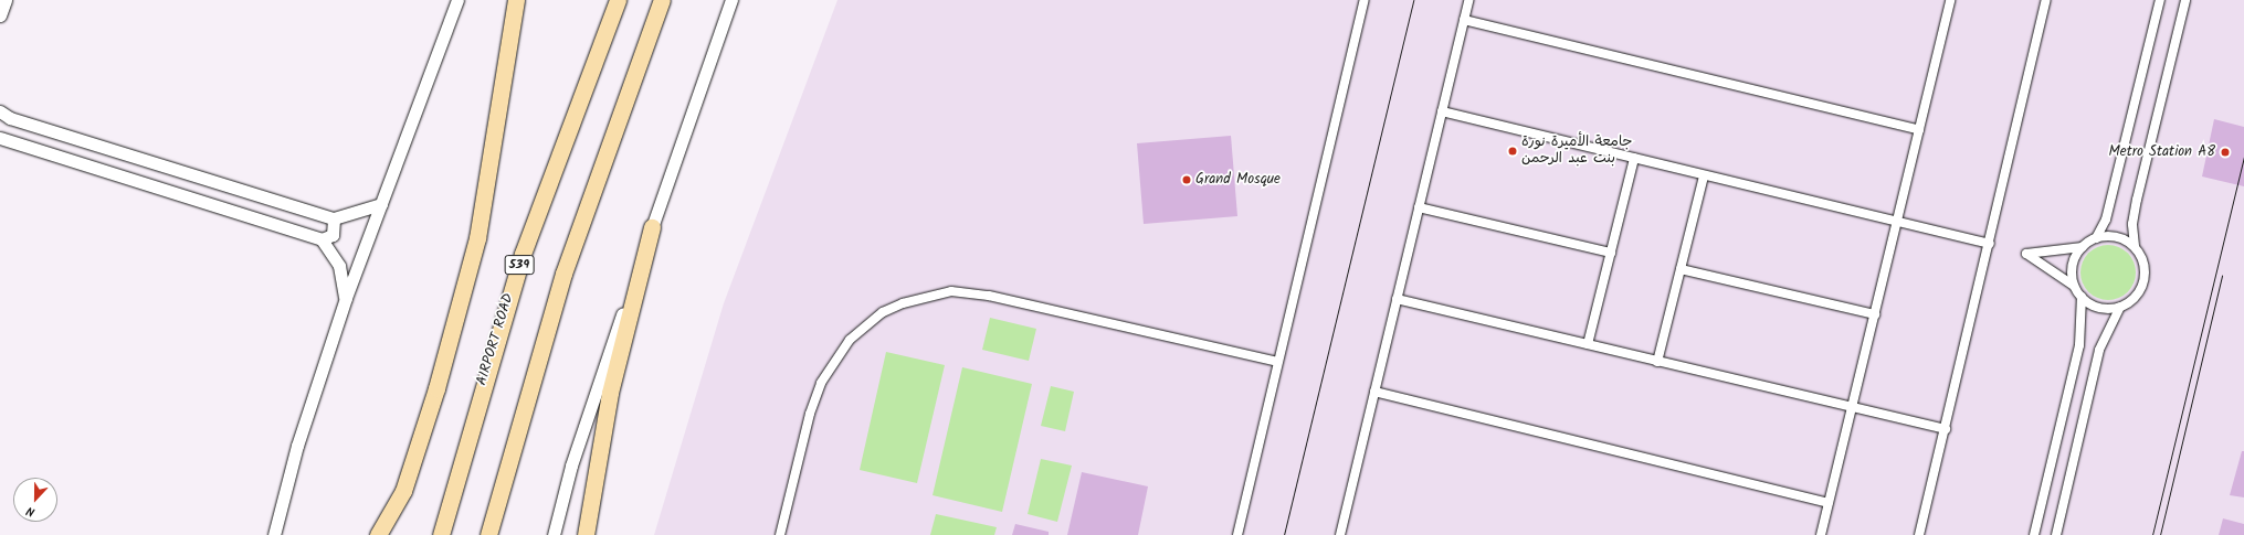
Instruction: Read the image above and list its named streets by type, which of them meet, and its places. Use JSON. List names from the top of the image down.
{
  "streets": {
    "highway": ["539", "AIRPORT ROAD"]
  },
  "places": ["جامعة الأميرة نورة بنت عبد الرحمن", "Metro Station A8", "Grand Mosque"],
  "north": "bottom"
}
